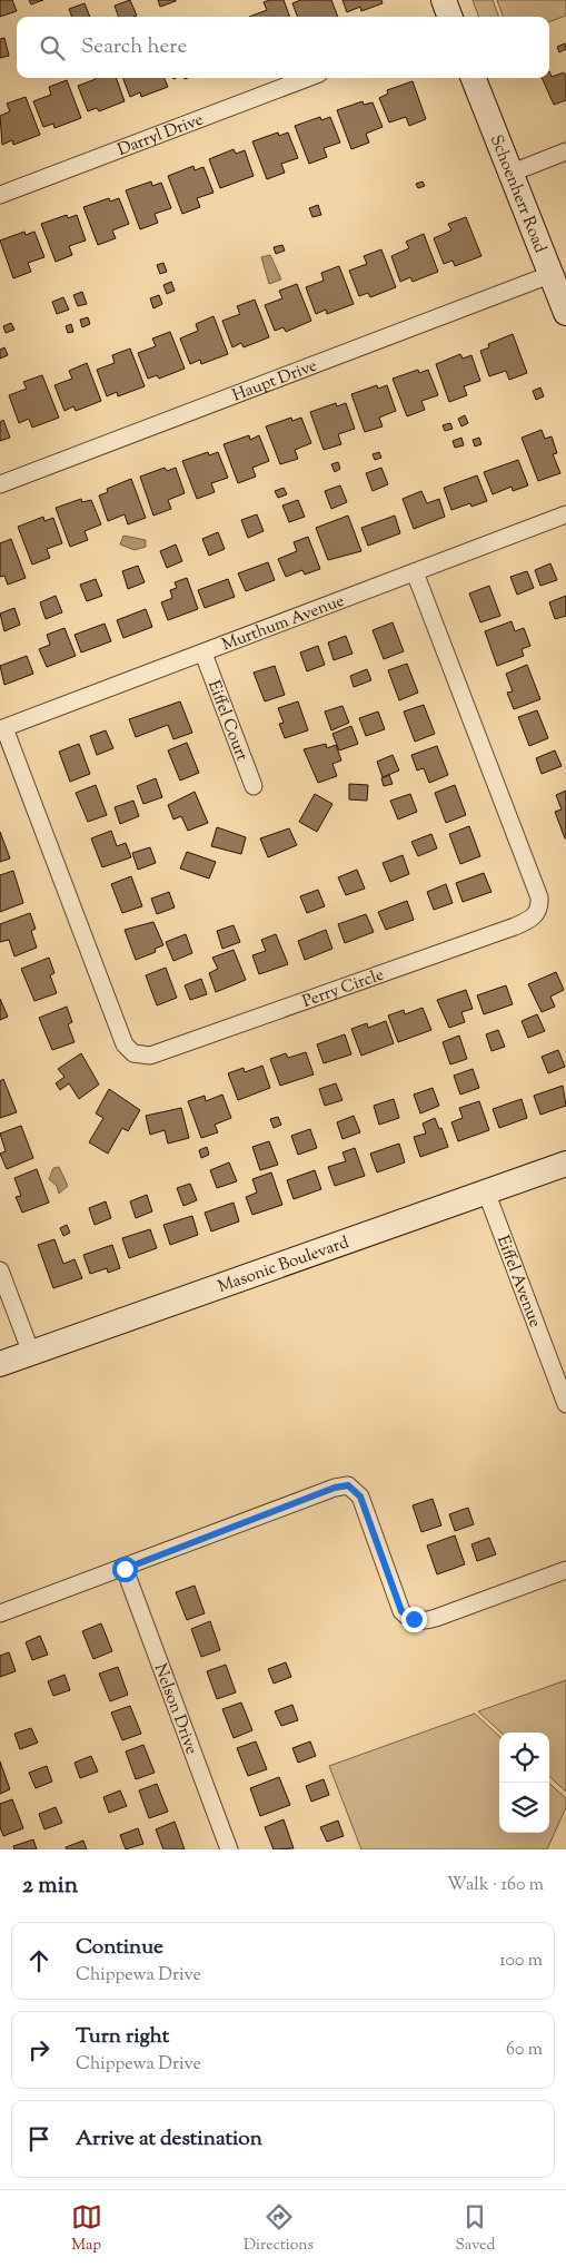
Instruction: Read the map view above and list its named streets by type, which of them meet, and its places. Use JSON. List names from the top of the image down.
{
  "streets": {
    "street": [
      "Darryl Drive",
      "Schoenherr Road",
      "Haupt Drive",
      "Murthum Avenue",
      "Eiffel Court",
      "Perry Circle",
      "Masonic Boulevard",
      "Eiffel Avenue",
      "Nelson Drive"
    ]
  },
  "crossings": [
    ["Schoenherr Road", "Haupt Drive"],
    ["Murthum Avenue", "Eiffel Court"],
    ["Murthum Avenue", "Perry Circle"],
    ["Masonic Boulevard", "Eiffel Avenue"]
  ],
  "page": {
    "search": "Search here",
    "heading": ["2 min", "Walk · 160 m"],
    "list": [
      ["Continue", "Chippewa Drive", "100 m"],
      ["Turn right", "Chippewa Drive", "60 m"],
      "Arrive at destination"
    ],
    "nav": ["Map", "Directions", "Saved"]
  }
}
